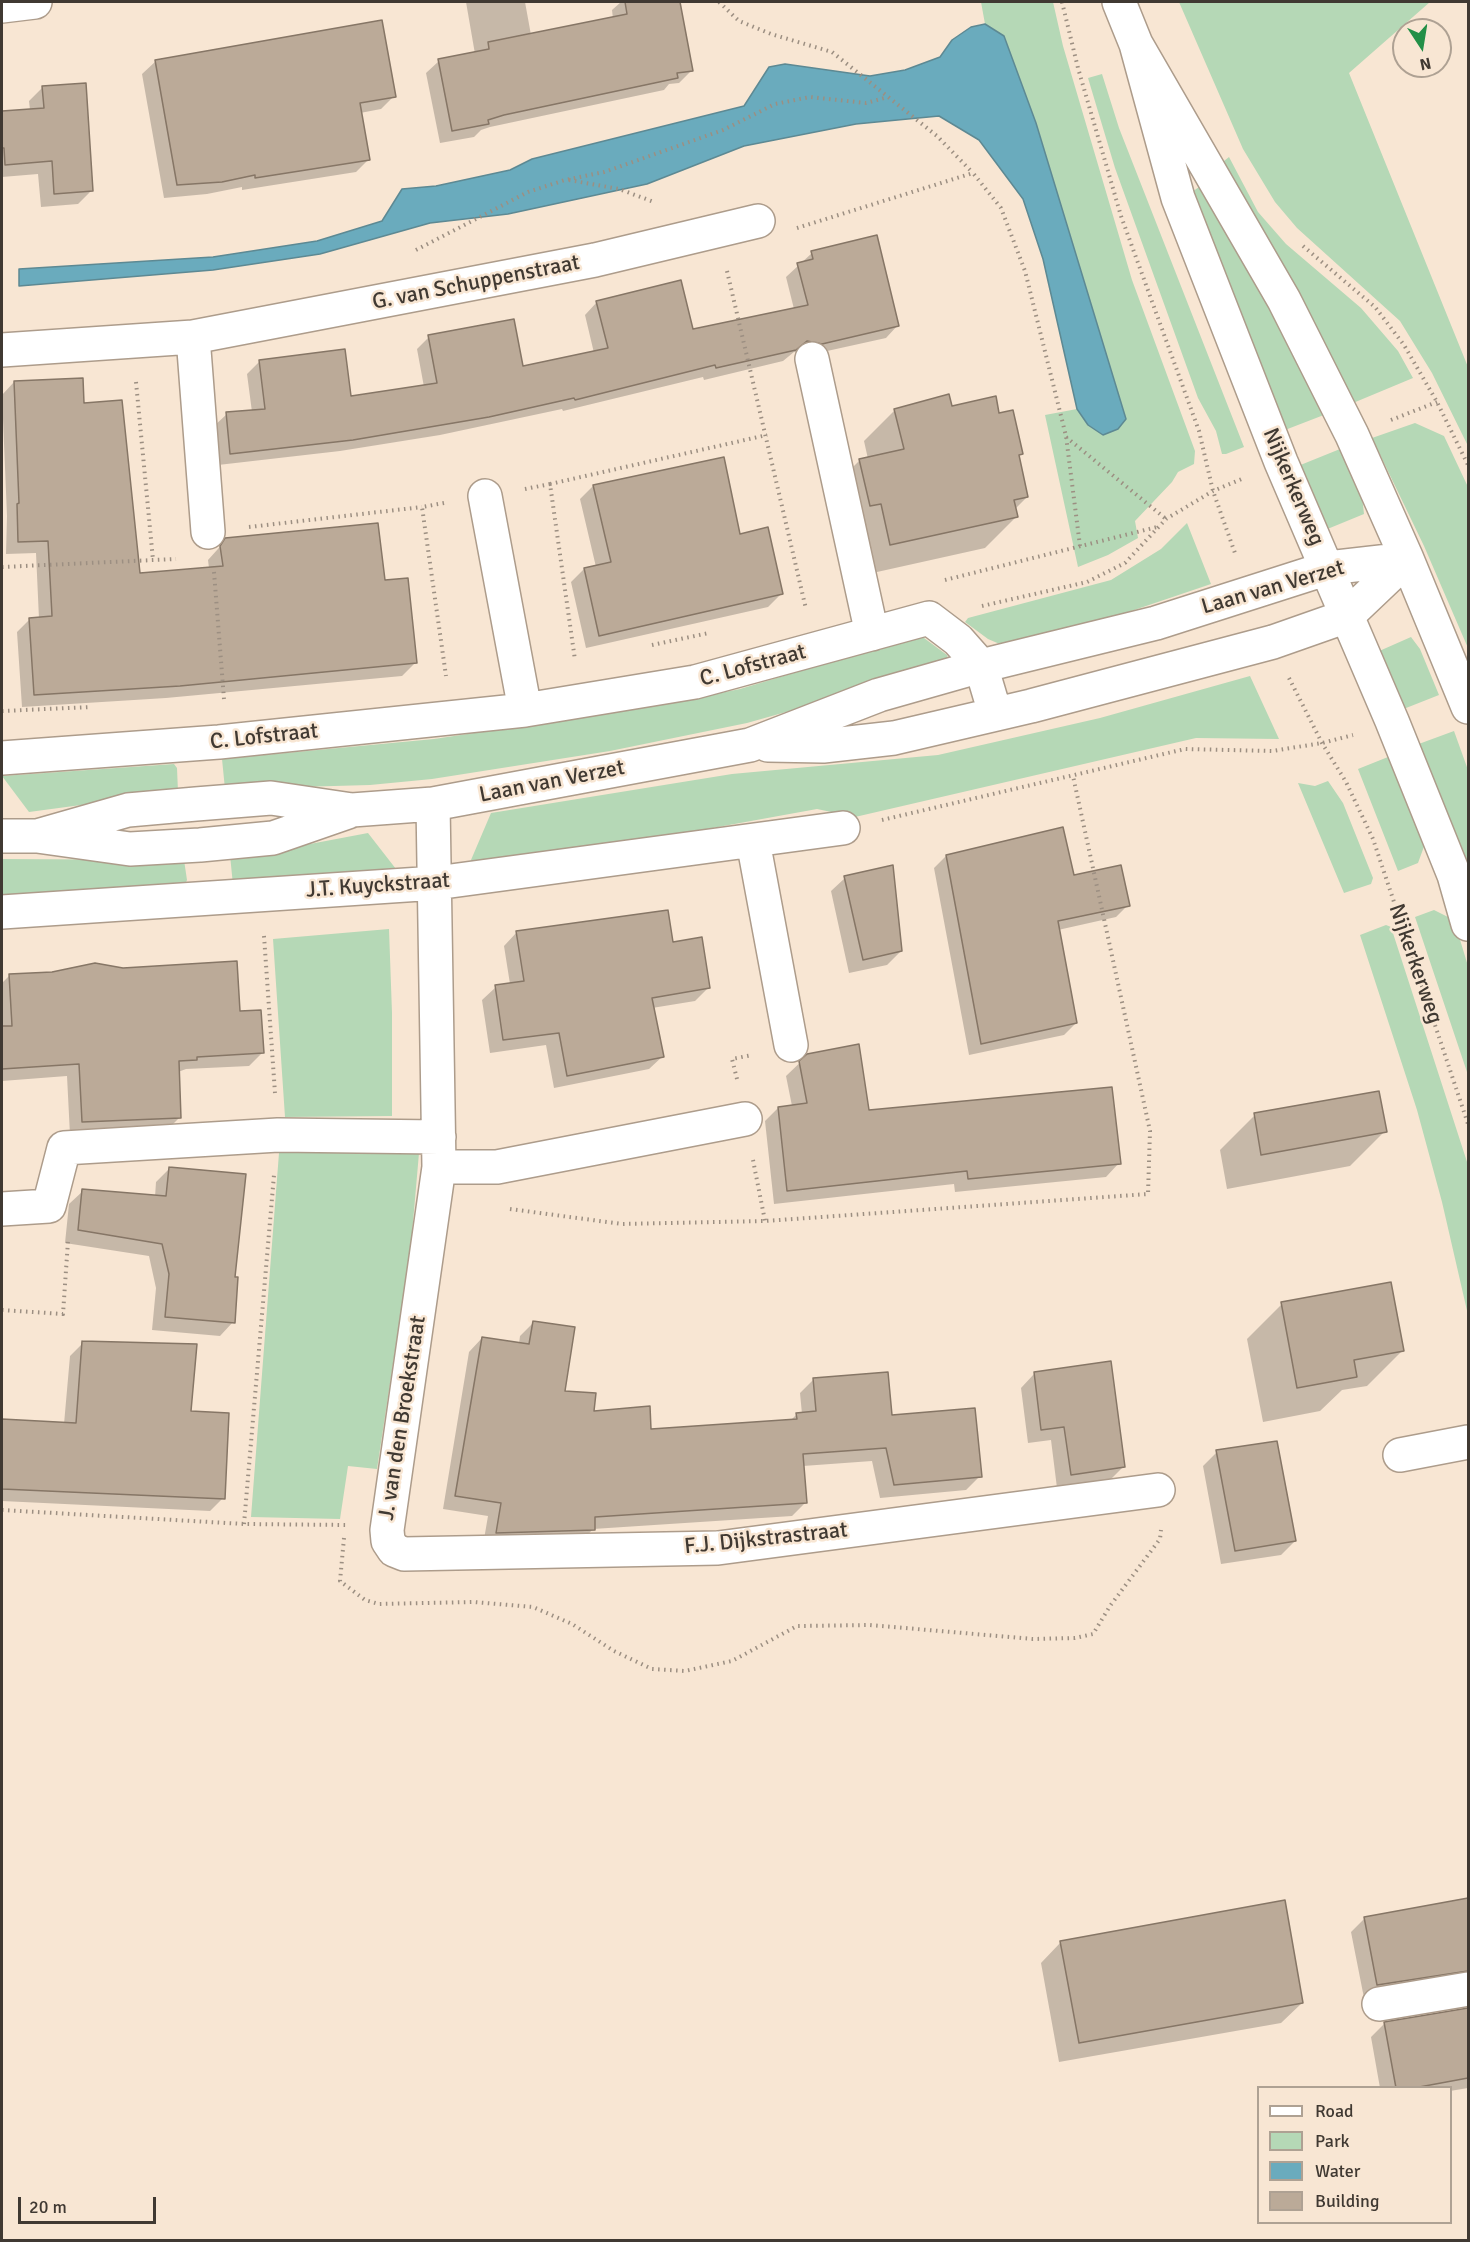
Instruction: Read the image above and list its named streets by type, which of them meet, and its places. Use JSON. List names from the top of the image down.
{
  "streets": {
    "street": [
      "G. van Schuppenstraat",
      "Nijkerkerweg",
      "Laan van Verzet",
      "C. Lofstraat",
      "J.T. Kuyckstraat",
      "J. van den Broekstraat",
      "F.J. Dijkstrastraat"
    ]
  },
  "crossings": [
    ["Nijkerkerweg", "Laan van Verzet"],
    ["Laan van Verzet", "J. van den Broekstraat"],
    ["J.T. Kuyckstraat", "J. van den Broekstraat"],
    ["J. van den Broekstraat", "F.J. Dijkstrastraat"]
  ],
  "legend": [
    "Road",
    "Park",
    "Water",
    "Building"
  ],
  "scale_bar": "20 m",
  "north": "bottom"
}
